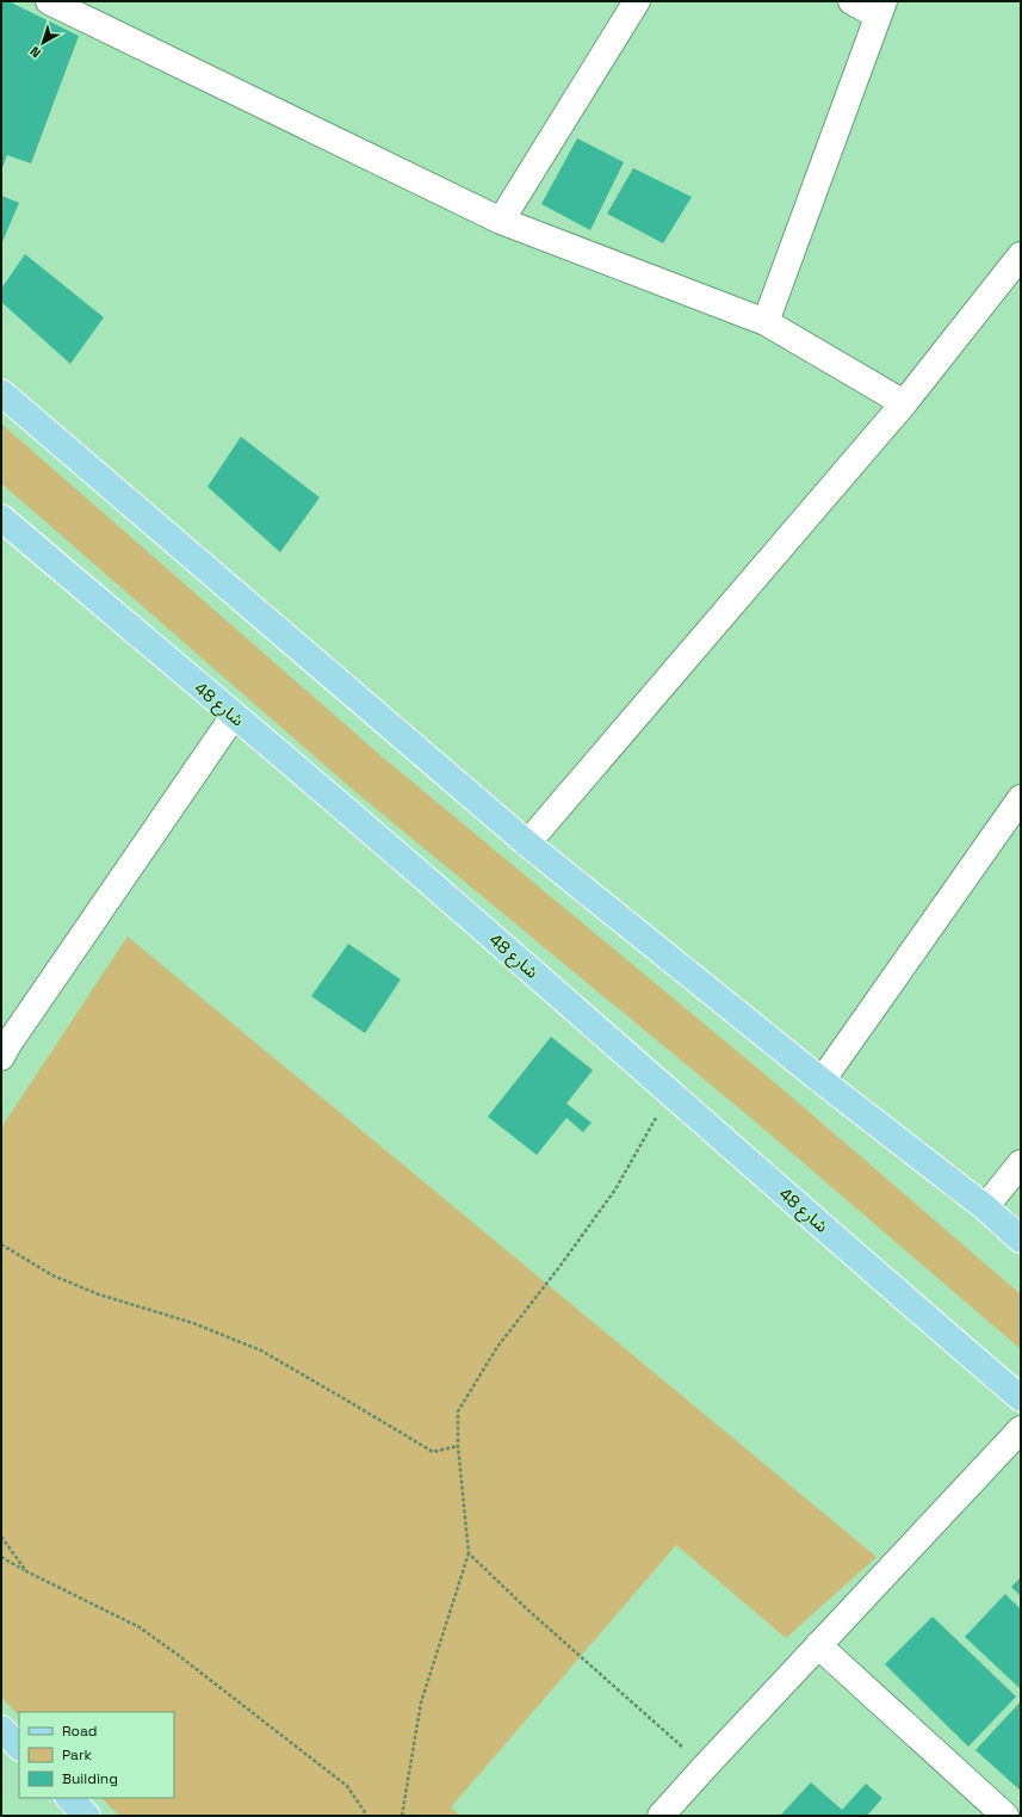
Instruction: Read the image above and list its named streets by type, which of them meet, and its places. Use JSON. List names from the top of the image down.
{
  "streets": {
    "main road": ["48 شارع"]
  },
  "legend": ["Road", "Park", "Building"],
  "north": "bottom left"
}
